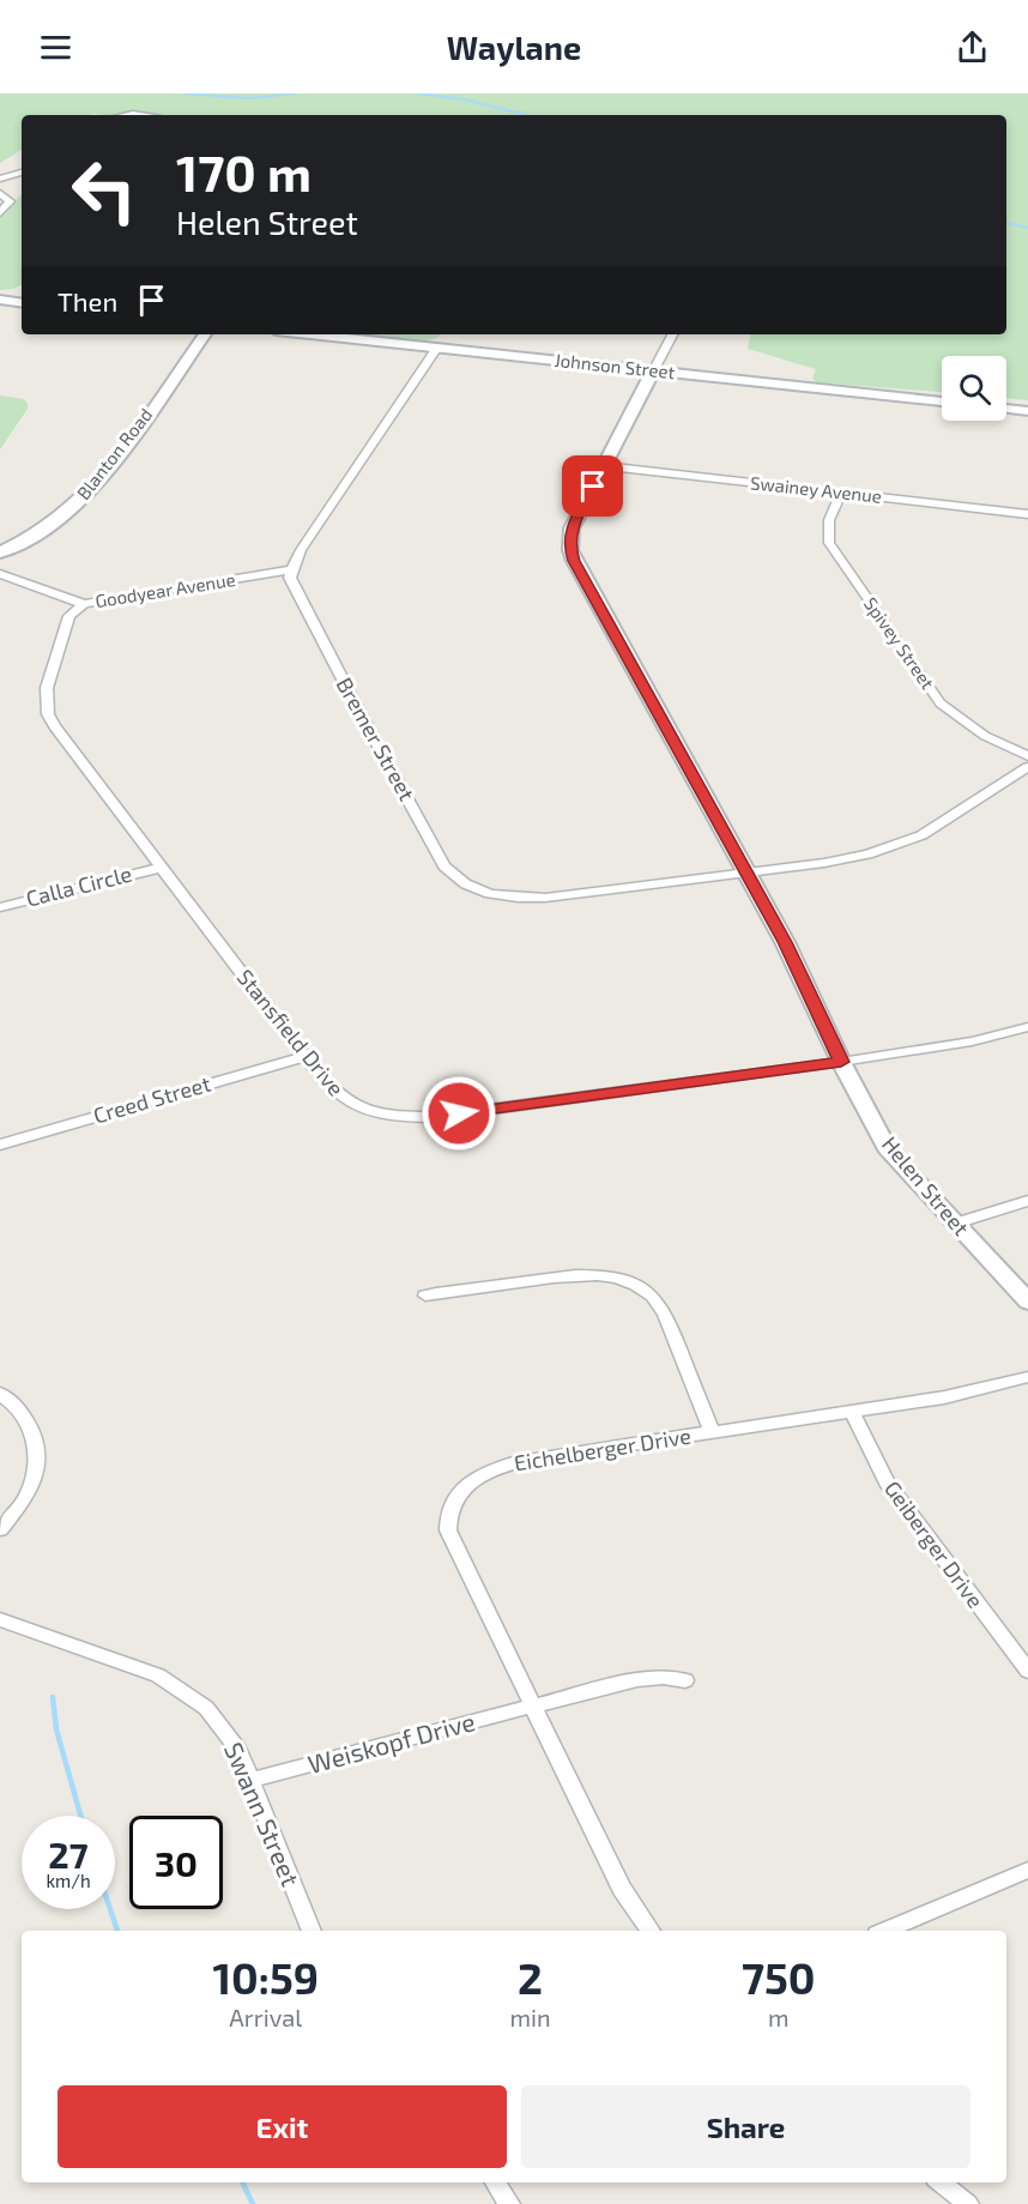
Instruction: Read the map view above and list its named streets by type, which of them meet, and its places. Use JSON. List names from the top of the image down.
{
  "streets": {
    "street": [
      "Johnson Street",
      "Blanton Road",
      "Swainey Avenue",
      "Goodyear Avenue",
      "Spivey Street",
      "Bremer Street",
      "Calla Circle",
      "Stansfield Drive",
      "Creed Street",
      "Helen Street",
      "Eichelberger Drive",
      "Geiberger Drive",
      "Weiskopf Drive",
      "Swann Street"
    ]
  },
  "crossings": [
    ["Johnson Street", "Helen Street"],
    ["Swainey Avenue", "Spivey Street"],
    ["Swainey Avenue", "Helen Street"],
    ["Goodyear Avenue", "Bremer Street"],
    ["Goodyear Avenue", "Stansfield Drive"],
    ["Bremer Street", "Helen Street"],
    ["Calla Circle", "Stansfield Drive"],
    ["Stansfield Drive", "Creed Street"],
    ["Stansfield Drive", "Helen Street"],
    ["Eichelberger Drive", "Geiberger Drive"],
    ["Eichelberger Drive", "Weiskopf Drive"],
    ["Weiskopf Drive", "Swann Street"]
  ],
  "page": {
    "header": "Waylane",
    "turn": ["170 m", "Helen Street"],
    "then": "Then",
    "speed": "27 km/h",
    "limit": "30",
    "eta": [
      "10:59",
      "Arrival",
      "2",
      "min",
      "750",
      "m"
    ],
    "buttons": ["Exit", "Share"]
  }
}
